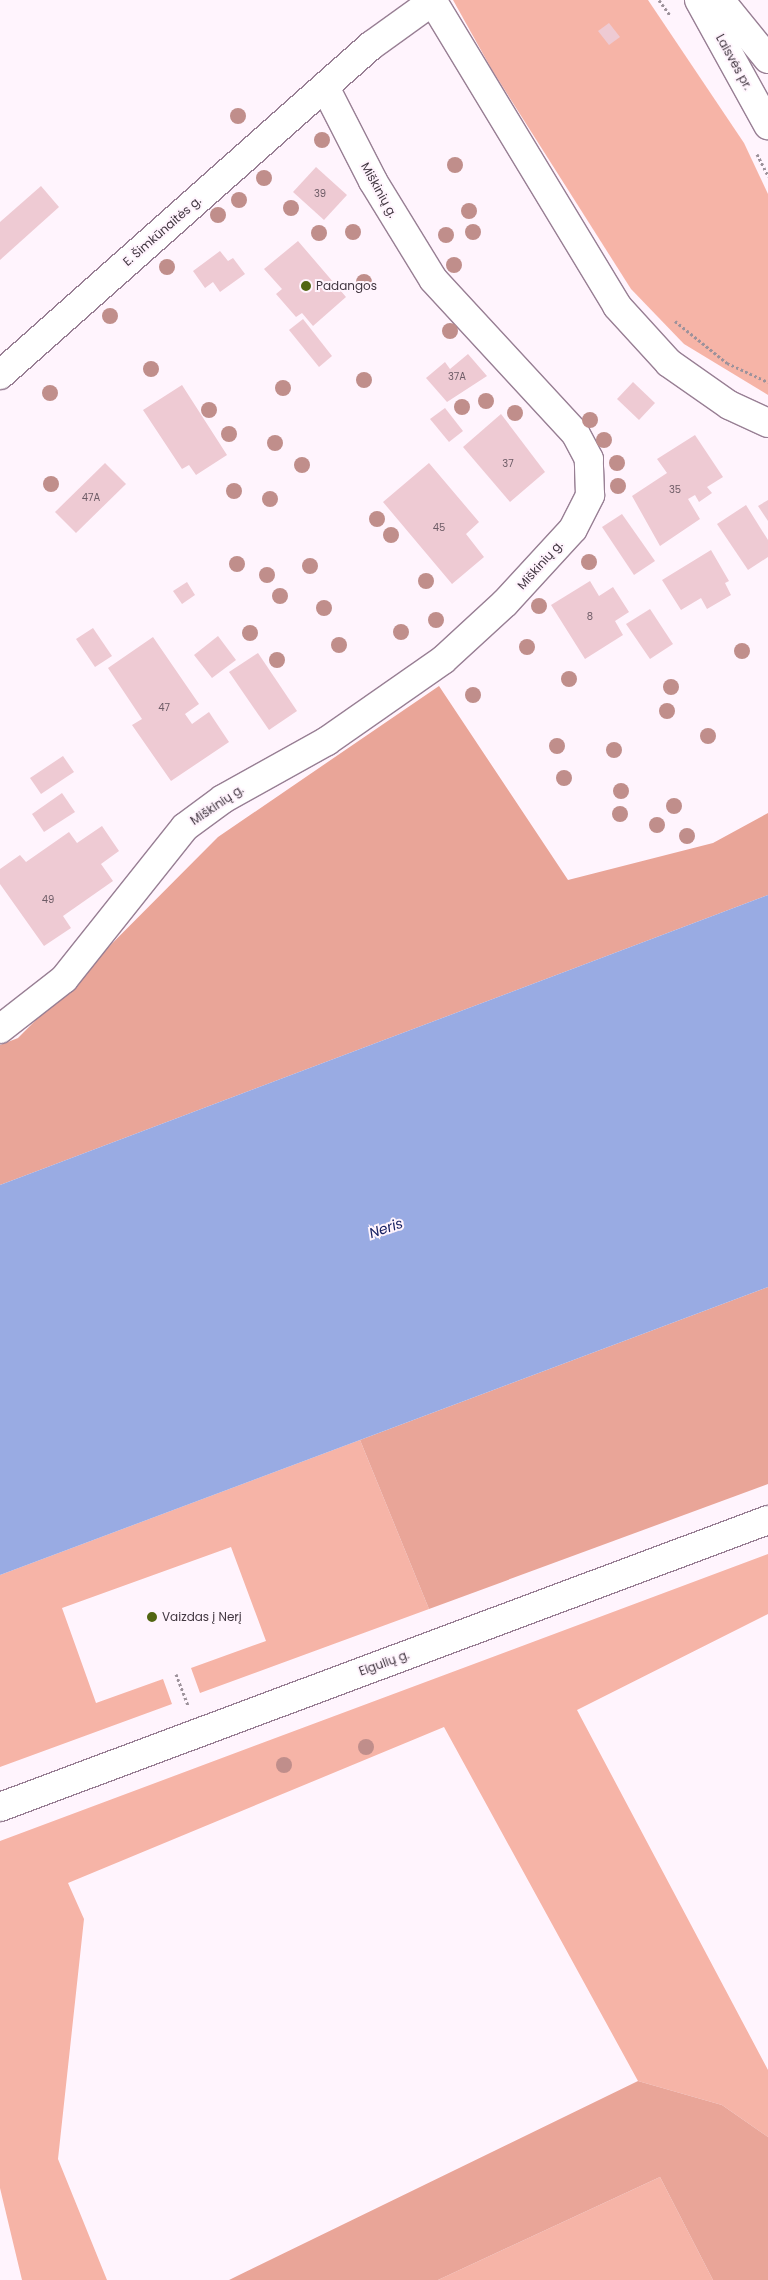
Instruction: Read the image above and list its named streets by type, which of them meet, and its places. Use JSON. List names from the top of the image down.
{
  "streets": {
    "main road": [
      "Laisvės pr.",
      "Miškinių g.",
      "E. Šimkūnaitės g.",
      "Eigulių g."
    ]
  },
  "crossings": [
    ["Miškinių g.", "E. Šimkūnaitės g."]
  ],
  "water": ["Neris"],
  "places": ["Padangos", "Vaizdas į Nerį"],
  "house_numbers": [
    "39",
    "37A",
    "37",
    "35",
    "47A",
    "45",
    "8",
    "47",
    "49"
  ]
}
